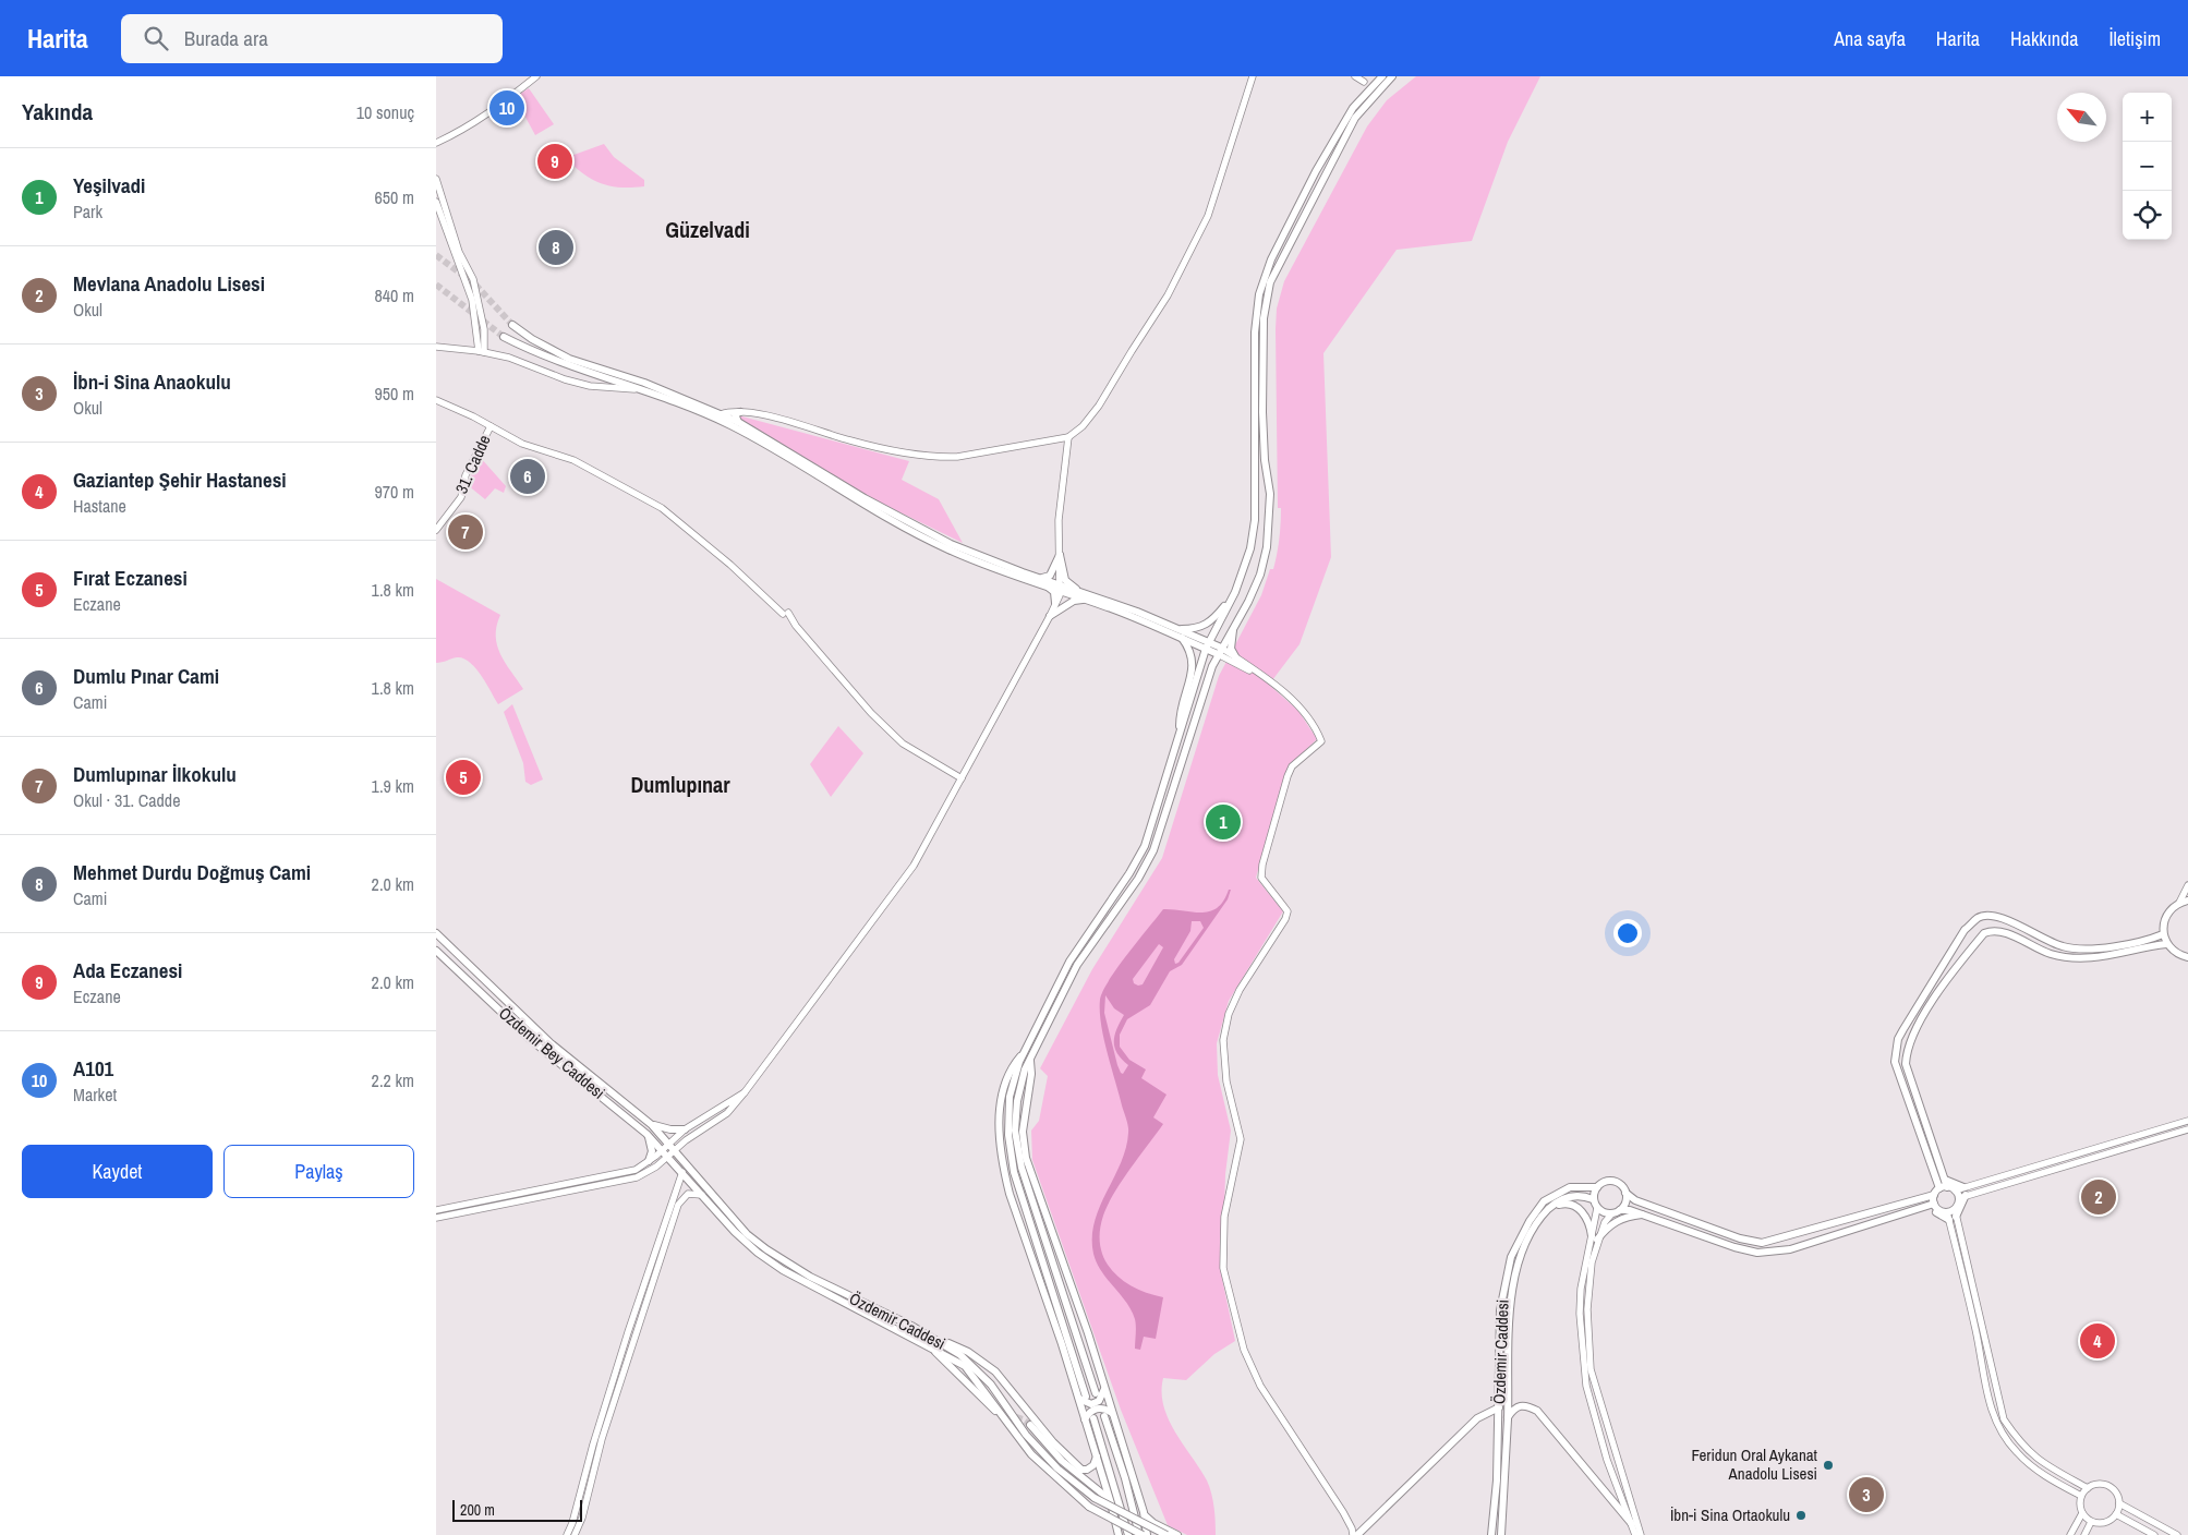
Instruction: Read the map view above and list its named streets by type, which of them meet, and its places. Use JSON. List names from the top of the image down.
{
  "streets": {
    "main road": ["Özdemir Bey Caddesi", "Özdemir Caddesi"],
    "street": ["31. Cadde"]
  },
  "crossings": [
    ["Özdemir Bey Caddesi", "Özdemir Caddesi"]
  ],
  "districts": ["Güzelvadi", "Dumlupınar"],
  "places": ["Feridun Oral Aykanat Anadolu Lisesi", "İbn-i Sina Ortaokulu"],
  "scale_bar": "200 m",
  "north": "top left",
  "page": {
    "header": "Harita",
    "search": "Burada ara",
    "nav": [
      "Ana sayfa",
      "Harita",
      "Hakkında",
      "İletişim"
    ],
    "heading": ["Yakında", "10 sonuç"],
    "pins": [
      "10",
      "9",
      "8",
      "6",
      "7",
      "5",
      "1",
      "2",
      "4",
      "3"
    ],
    "map_buttons": ["+", "−"],
    "list": [
      {
        "mark": "1",
        "name": "Yeşilvadi",
        "note": "Park",
        "value": "650 m"
      },
      {
        "mark": "2",
        "name": "Mevlana Anadolu Lisesi",
        "note": "Okul",
        "value": "840 m"
      },
      {
        "mark": "3",
        "name": "İbn-i Sina Anaokulu",
        "note": "Okul",
        "value": "950 m"
      },
      {
        "mark": "4",
        "name": "Gaziantep Şehir Hastanesi",
        "note": "Hastane",
        "value": "970 m"
      },
      {
        "mark": "5",
        "name": "Fırat Eczanesi",
        "note": "Eczane",
        "value": "1.8 km"
      },
      {
        "mark": "6",
        "name": "Dumlu Pınar Cami",
        "note": "Cami",
        "value": "1.8 km"
      },
      {
        "mark": "7",
        "name": "Dumlupınar İlkokulu",
        "note": "Okul · 31. Cadde",
        "value": "1.9 km"
      },
      {
        "mark": "8",
        "name": "Mehmet Durdu Doğmuş Cami",
        "note": "Cami",
        "value": "2.0 km"
      },
      {
        "mark": "9",
        "name": "Ada Eczanesi",
        "note": "Eczane",
        "value": "2.0 km"
      },
      {
        "mark": "10",
        "name": "A101",
        "note": "Market",
        "value": "2.2 km"
      }
    ],
    "buttons": ["Kaydet", "Paylaş"],
    "scale": "200 m"
  }
}
